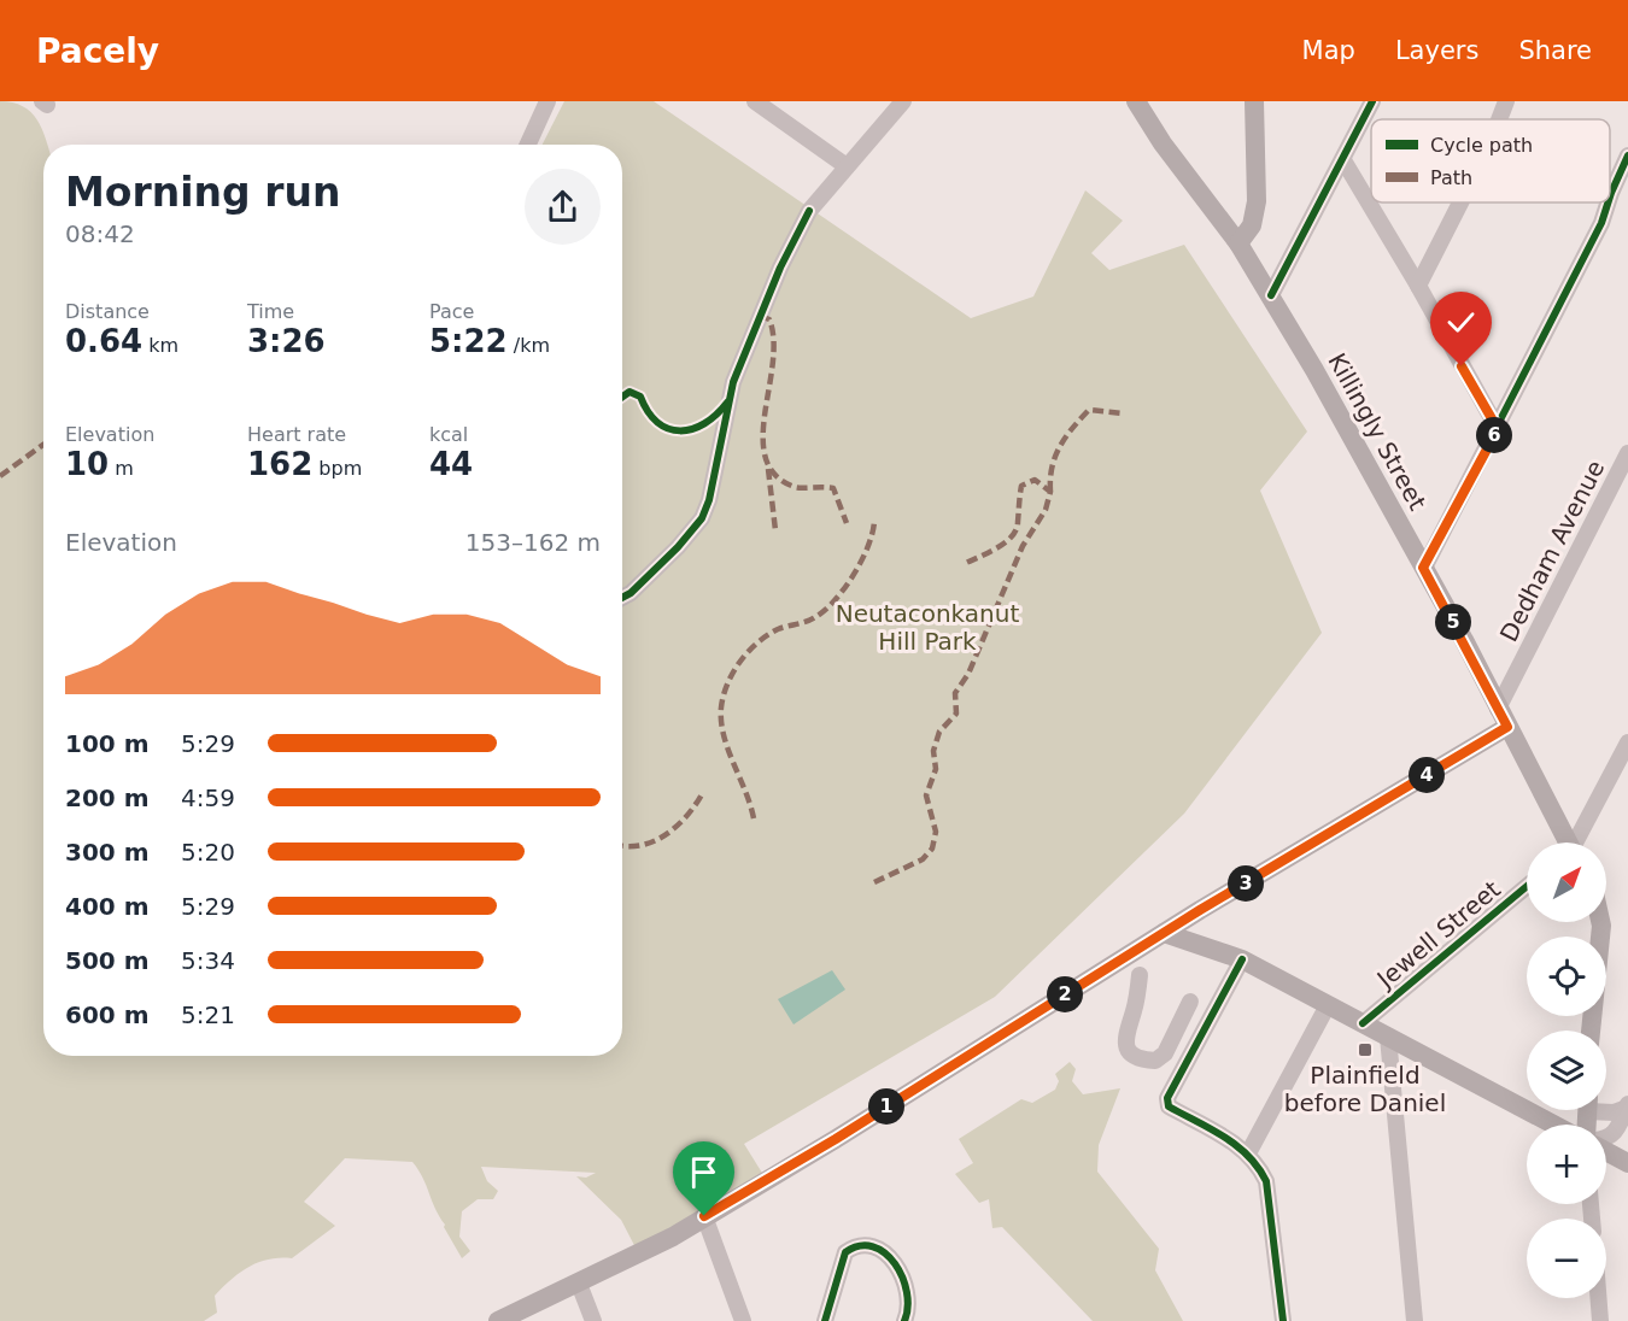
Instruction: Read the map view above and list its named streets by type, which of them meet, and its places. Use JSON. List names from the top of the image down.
{
  "streets": {
    "main road": ["Killingly Street"],
    "street": ["Dedham Avenue", "Jewell Street"]
  },
  "crossings": [
    ["Killingly Street", "Dedham Avenue"]
  ],
  "parks": ["Neutaconkanut Hill Park"],
  "places": {
    "transit": ["Plainfield before Daniel"]
  },
  "legend": ["Cycle path", "Path"],
  "north": "top right",
  "page": {
    "header": "Pacely",
    "nav": ["Map", "Layers", "Share"],
    "heading": ["Morning run", "08:42"],
    "stats": [
      ["Distance", "0.64 km"],
      ["Time", "3:26"],
      ["Pace", "5:22 /km"],
      ["Elevation", "10 m"],
      ["Heart rate", "162 bpm"],
      ["kcal", "44"]
    ],
    "pins": [
      "6",
      "5",
      "4",
      "3",
      "2",
      "1"
    ],
    "chart": ["Elevation", "153–162 m"],
    "list": [
      {
        "name": "100 m",
        "note": "5:29"
      },
      {
        "name": "200 m",
        "note": "4:59"
      },
      {
        "name": "300 m",
        "note": "5:20"
      },
      {
        "name": "400 m",
        "note": "5:29"
      },
      {
        "name": "500 m",
        "note": "5:34"
      },
      {
        "name": "600 m",
        "note": "5:21"
      }
    ],
    "map_buttons": ["+", "−"]
  }
}
